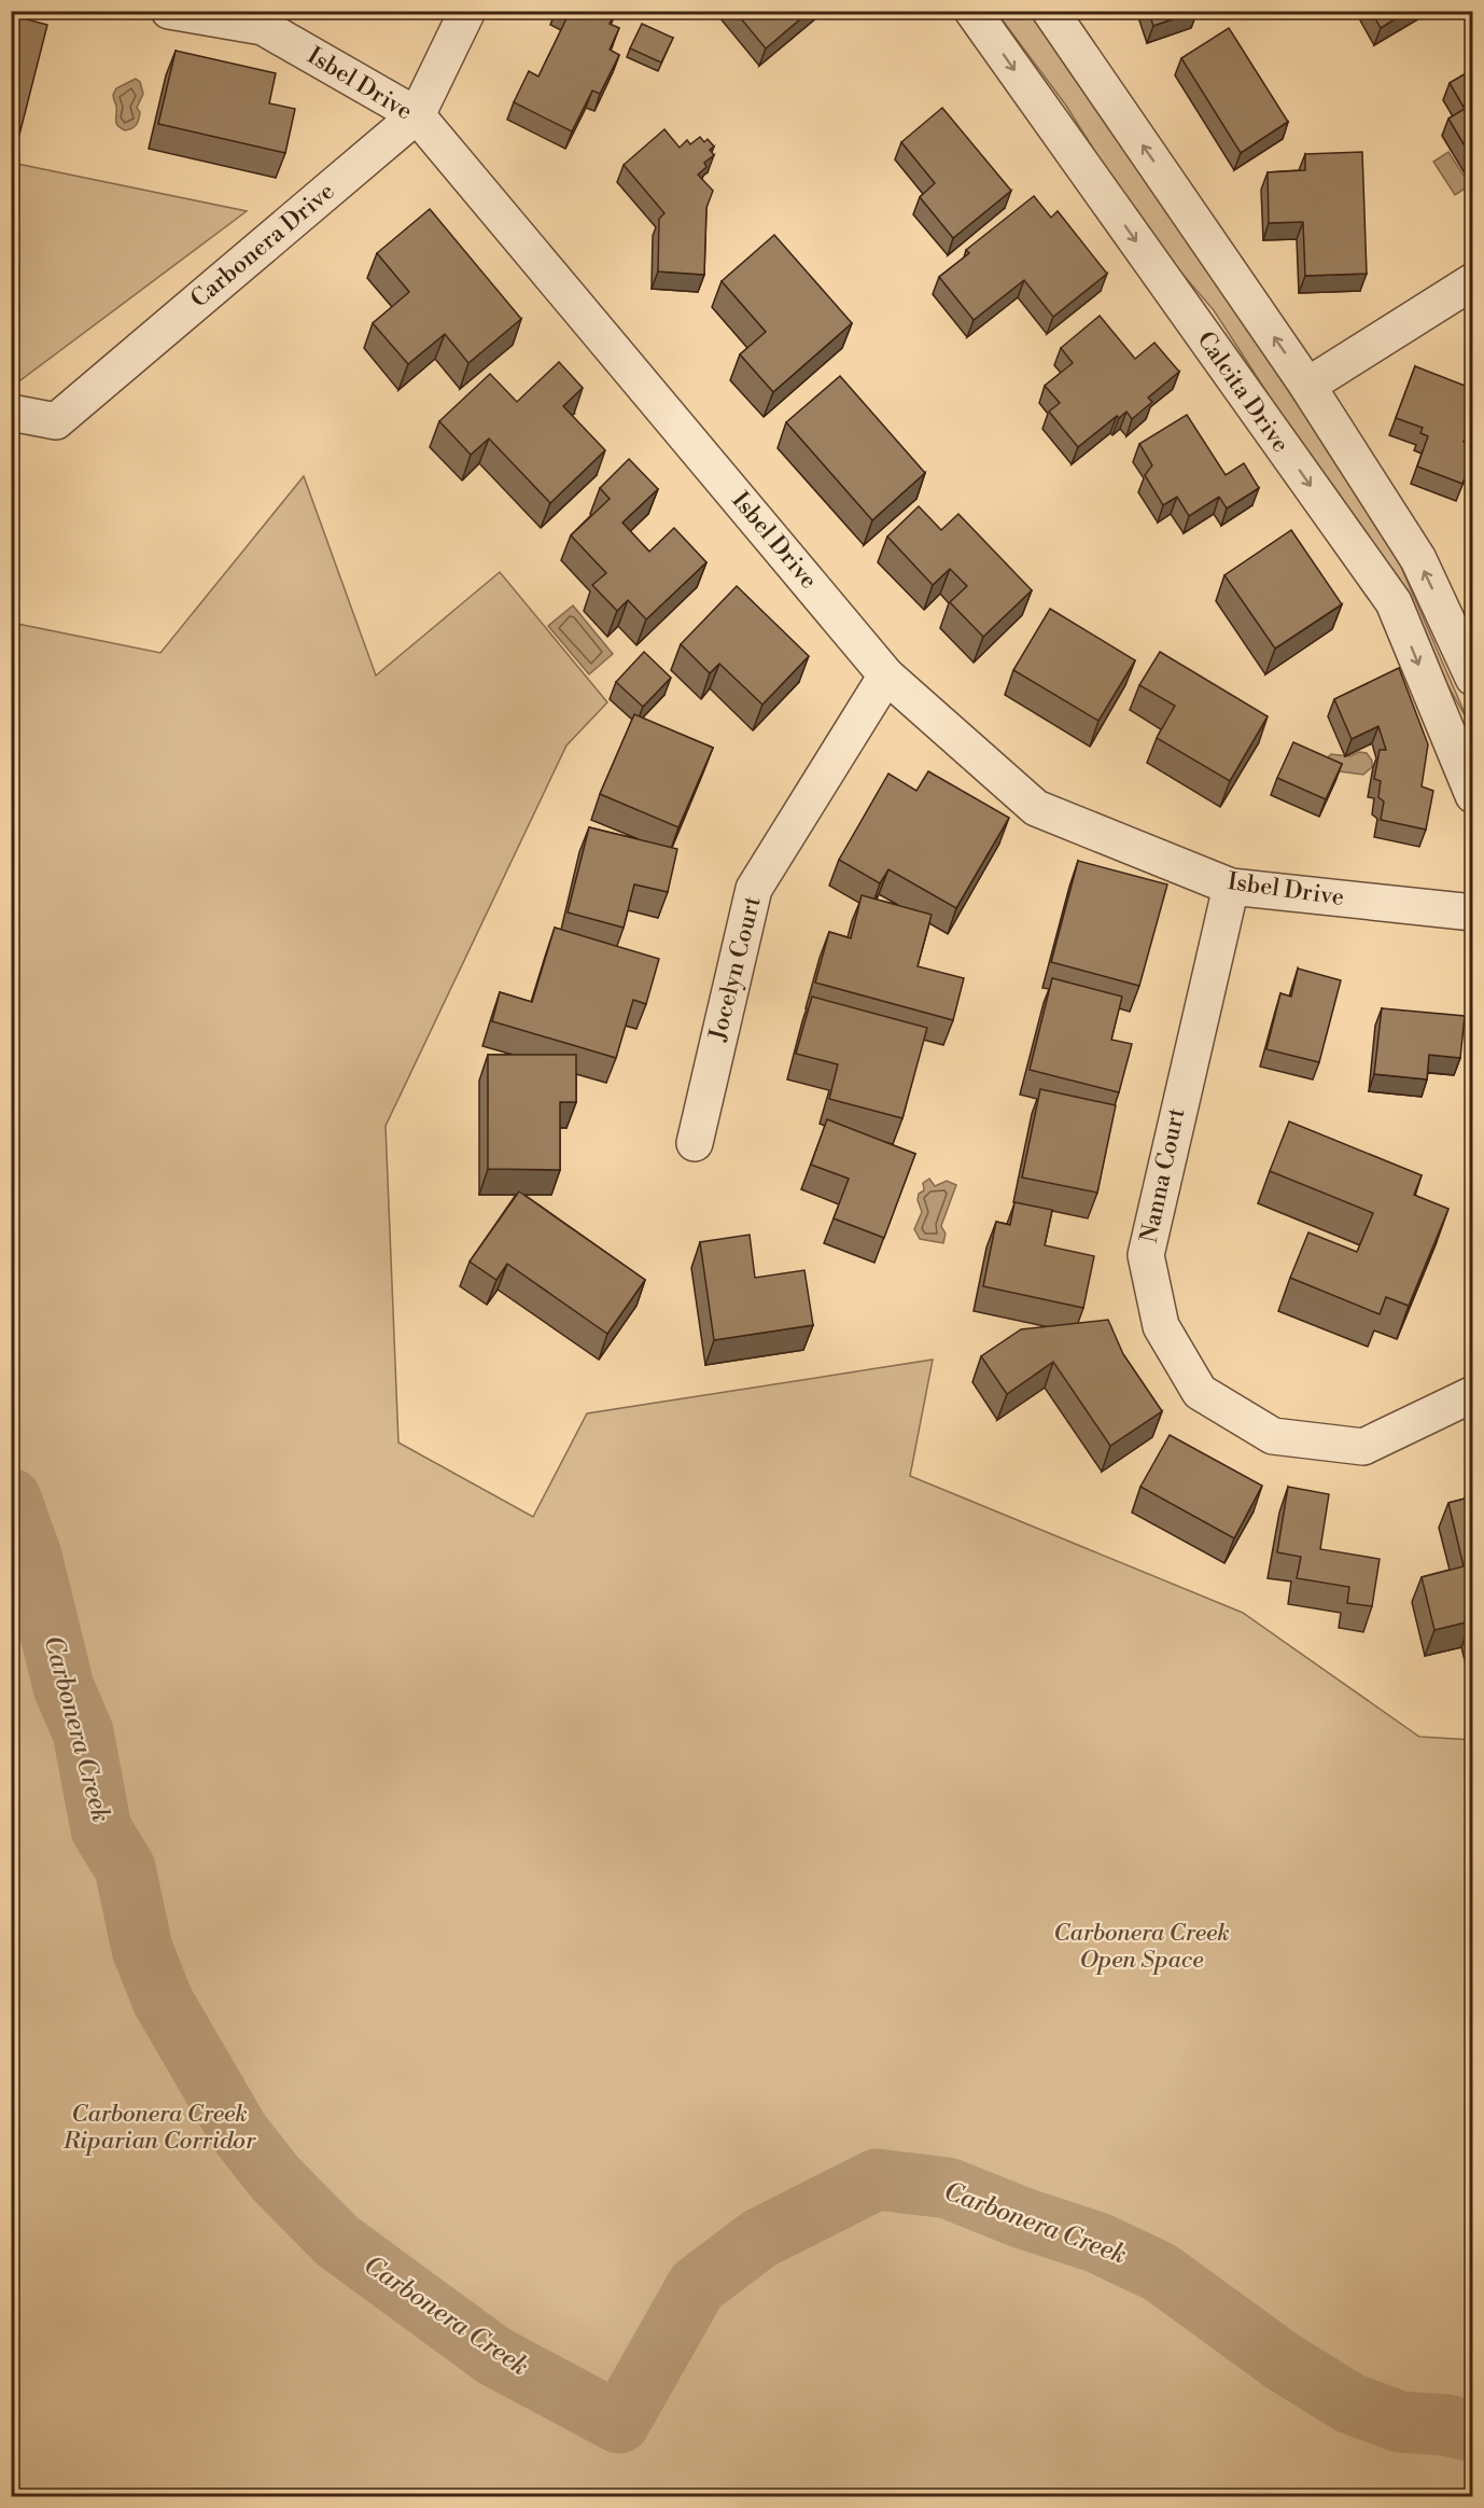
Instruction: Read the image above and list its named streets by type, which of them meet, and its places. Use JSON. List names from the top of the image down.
{
  "streets": {
    "street": [
      "Isbel Drive",
      "Carbonera Drive",
      "Calcita Drive",
      "Jocelyn Court",
      "Nanna Court"
    ]
  },
  "crossings": [
    ["Isbel Drive", "Carbonera Drive"],
    ["Isbel Drive", "Jocelyn Court"],
    ["Isbel Drive", "Nanna Court"]
  ],
  "water": ["Carbonera Creek"],
  "parks": ["Carbonera Creek Open Space", "Carbonera Creek Riparian Corridor"]
}
